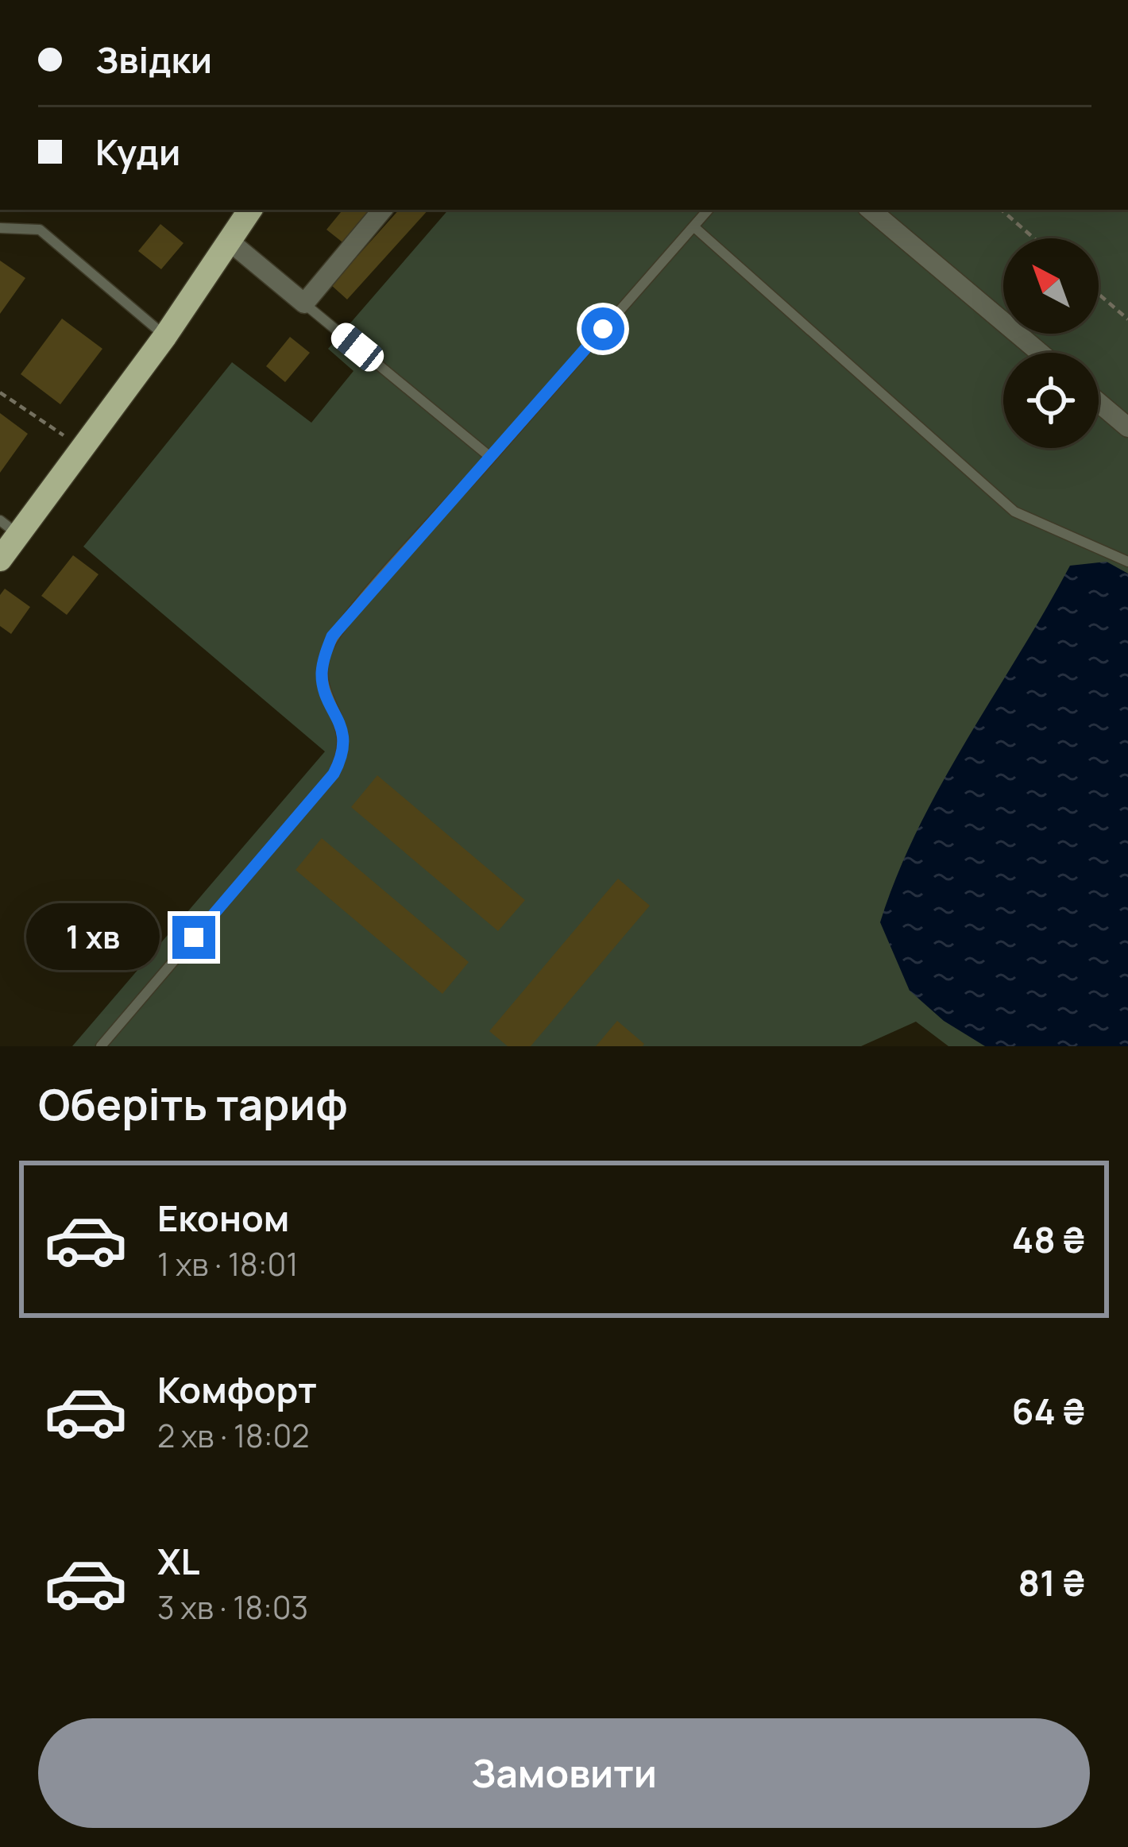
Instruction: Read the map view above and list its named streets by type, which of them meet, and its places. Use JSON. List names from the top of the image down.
{
  "north": "top left",
  "page": {
    "banner": ["Звідки", "Куди"],
    "bubble": "1 хв",
    "heading": "Оберіть тариф",
    "list": [
      {
        "name": "Економ",
        "note": "1 хв · 18:01",
        "value": "48 ₴"
      },
      {
        "name": "Комфорт",
        "note": "2 хв · 18:02",
        "value": "64 ₴"
      },
      {
        "name": "XL",
        "note": "3 хв · 18:03",
        "value": "81 ₴"
      }
    ],
    "buttons": "Замовити"
  }
}
